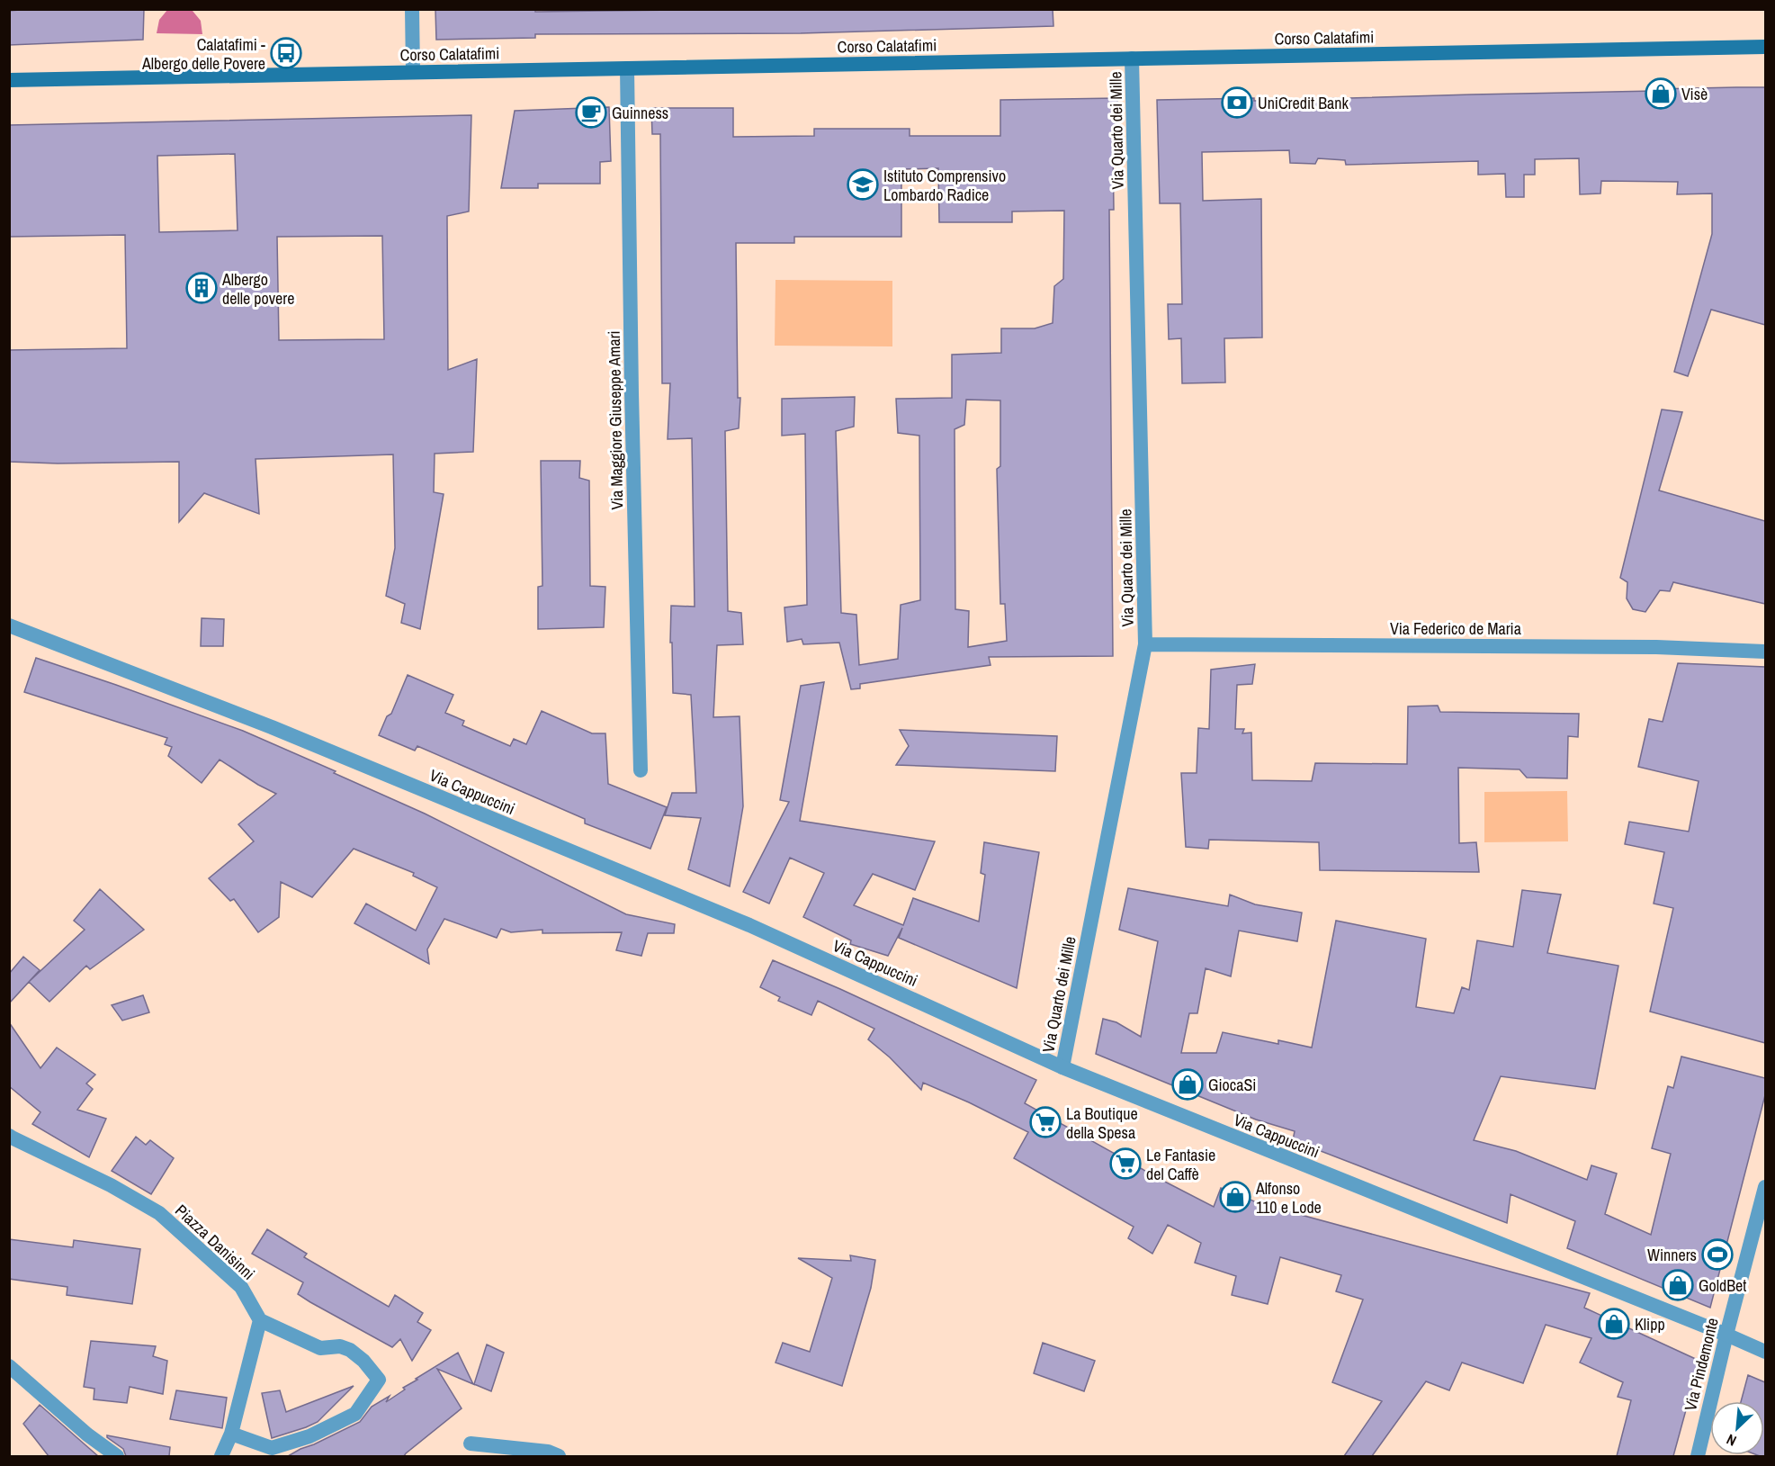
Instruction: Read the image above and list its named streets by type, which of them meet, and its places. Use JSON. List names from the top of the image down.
{
  "streets": {
    "main road": ["Corso Calatafimi"],
    "street": [
      "Via Quarto dei Mille",
      "Via Maggiore Giuseppe Amari",
      "Via Federico de Maria",
      "Via Cappuccini",
      "Piazza Danisinni",
      "Via Pindemonte"
    ]
  },
  "crossings": [
    ["Corso Calatafimi", "Via Quarto dei Mille"],
    ["Corso Calatafimi", "Via Maggiore Giuseppe Amari"],
    ["Via Quarto dei Mille", "Via Federico de Maria"],
    ["Via Quarto dei Mille", "Via Cappuccini"],
    ["Via Cappuccini", "Via Pindemonte"]
  ],
  "places": {
    "bus stop": ["Calatafimi - Albergo delle Povere"],
    "shop": [
      "Visè",
      "GiocaSi",
      "Alfonso 110 e Lode",
      "GoldBet",
      "Klipp"
    ],
    "bank": ["UniCredit Bank"],
    "cafe": ["Guinness"],
    "school or university": ["Istituto Comprensivo Lombardo Radice"],
    "building": ["Albergo delle povere"],
    "supermarket": ["La Boutique della Spesa", "Le Fantasie del Caffè"],
    "sports": ["Winners"]
  },
  "north": "bottom left"
}
